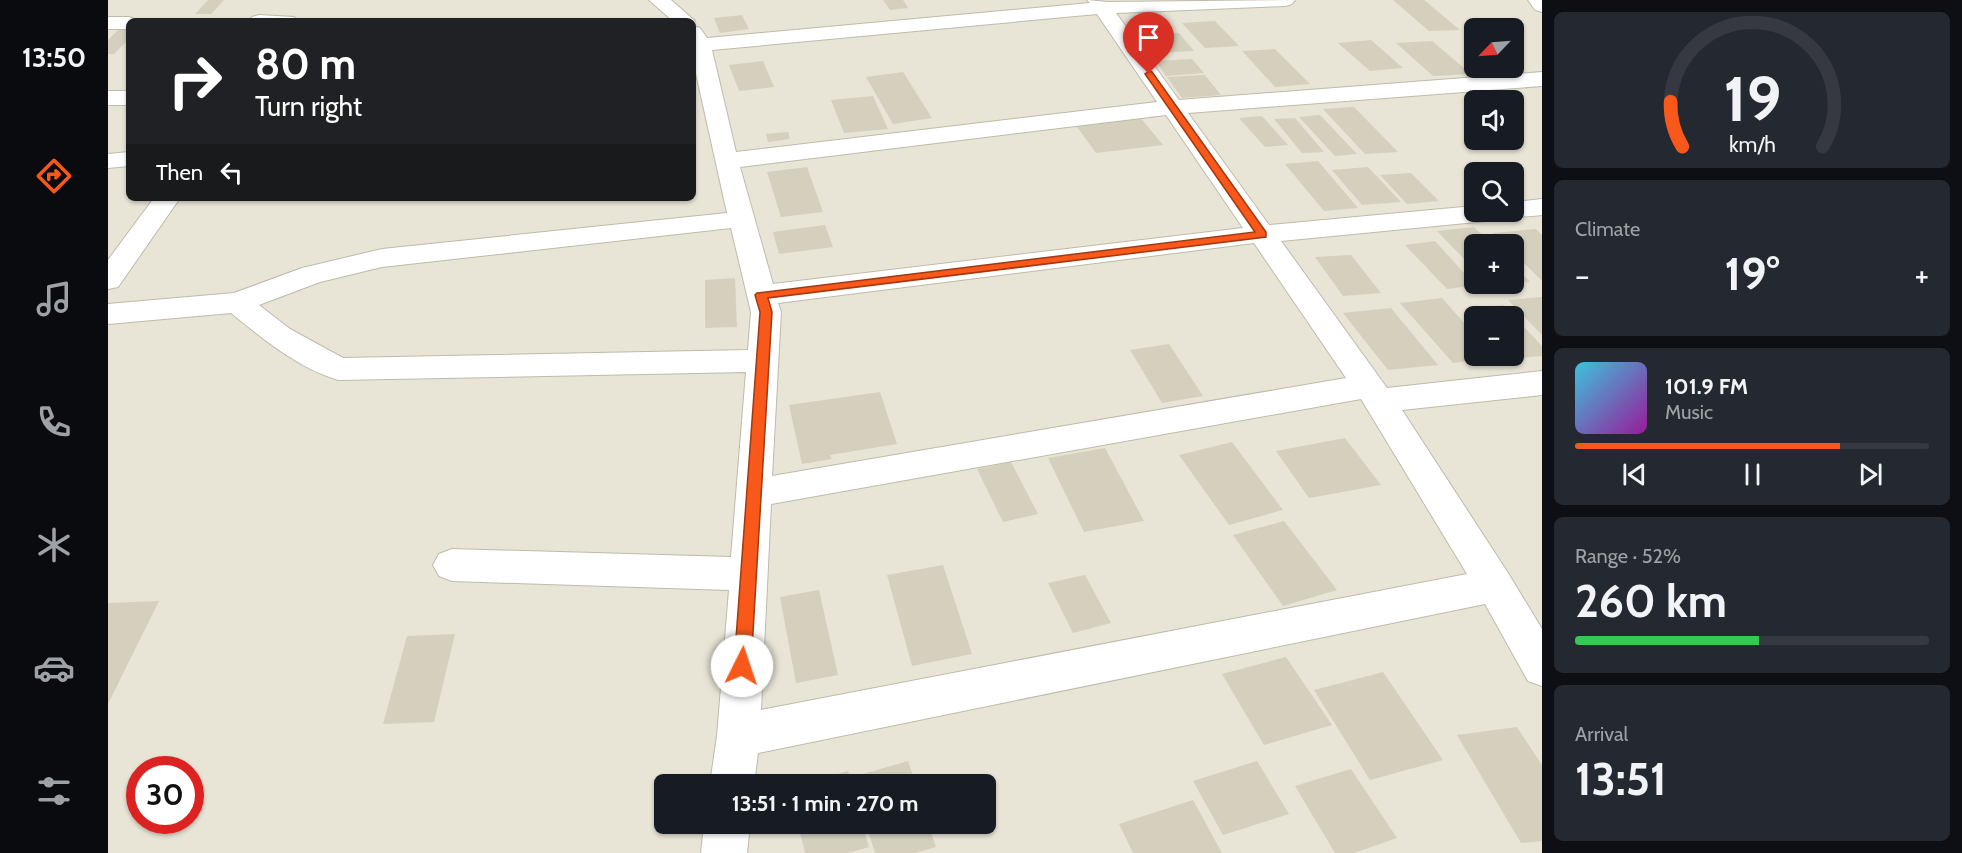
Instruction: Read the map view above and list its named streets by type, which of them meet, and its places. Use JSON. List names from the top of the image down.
{
  "north": "bottom left",
  "page": {
    "tabs": "13:50",
    "map_buttons": ["+", "−"],
    "turn": ["80 m", "Turn right"],
    "then": "Then",
    "tile": [
      "Climate",
      ["Range · 52%", "260 km"],
      ["Arrival", "13:51"]
    ],
    "heat": ["−", "19°", "+"],
    "song": ["101.9 FM", "Music"],
    "limit": "30",
    "trip": "13:51 · 1 min · 270 m",
    "gauge": ["19", "km/h"]
  }
}
